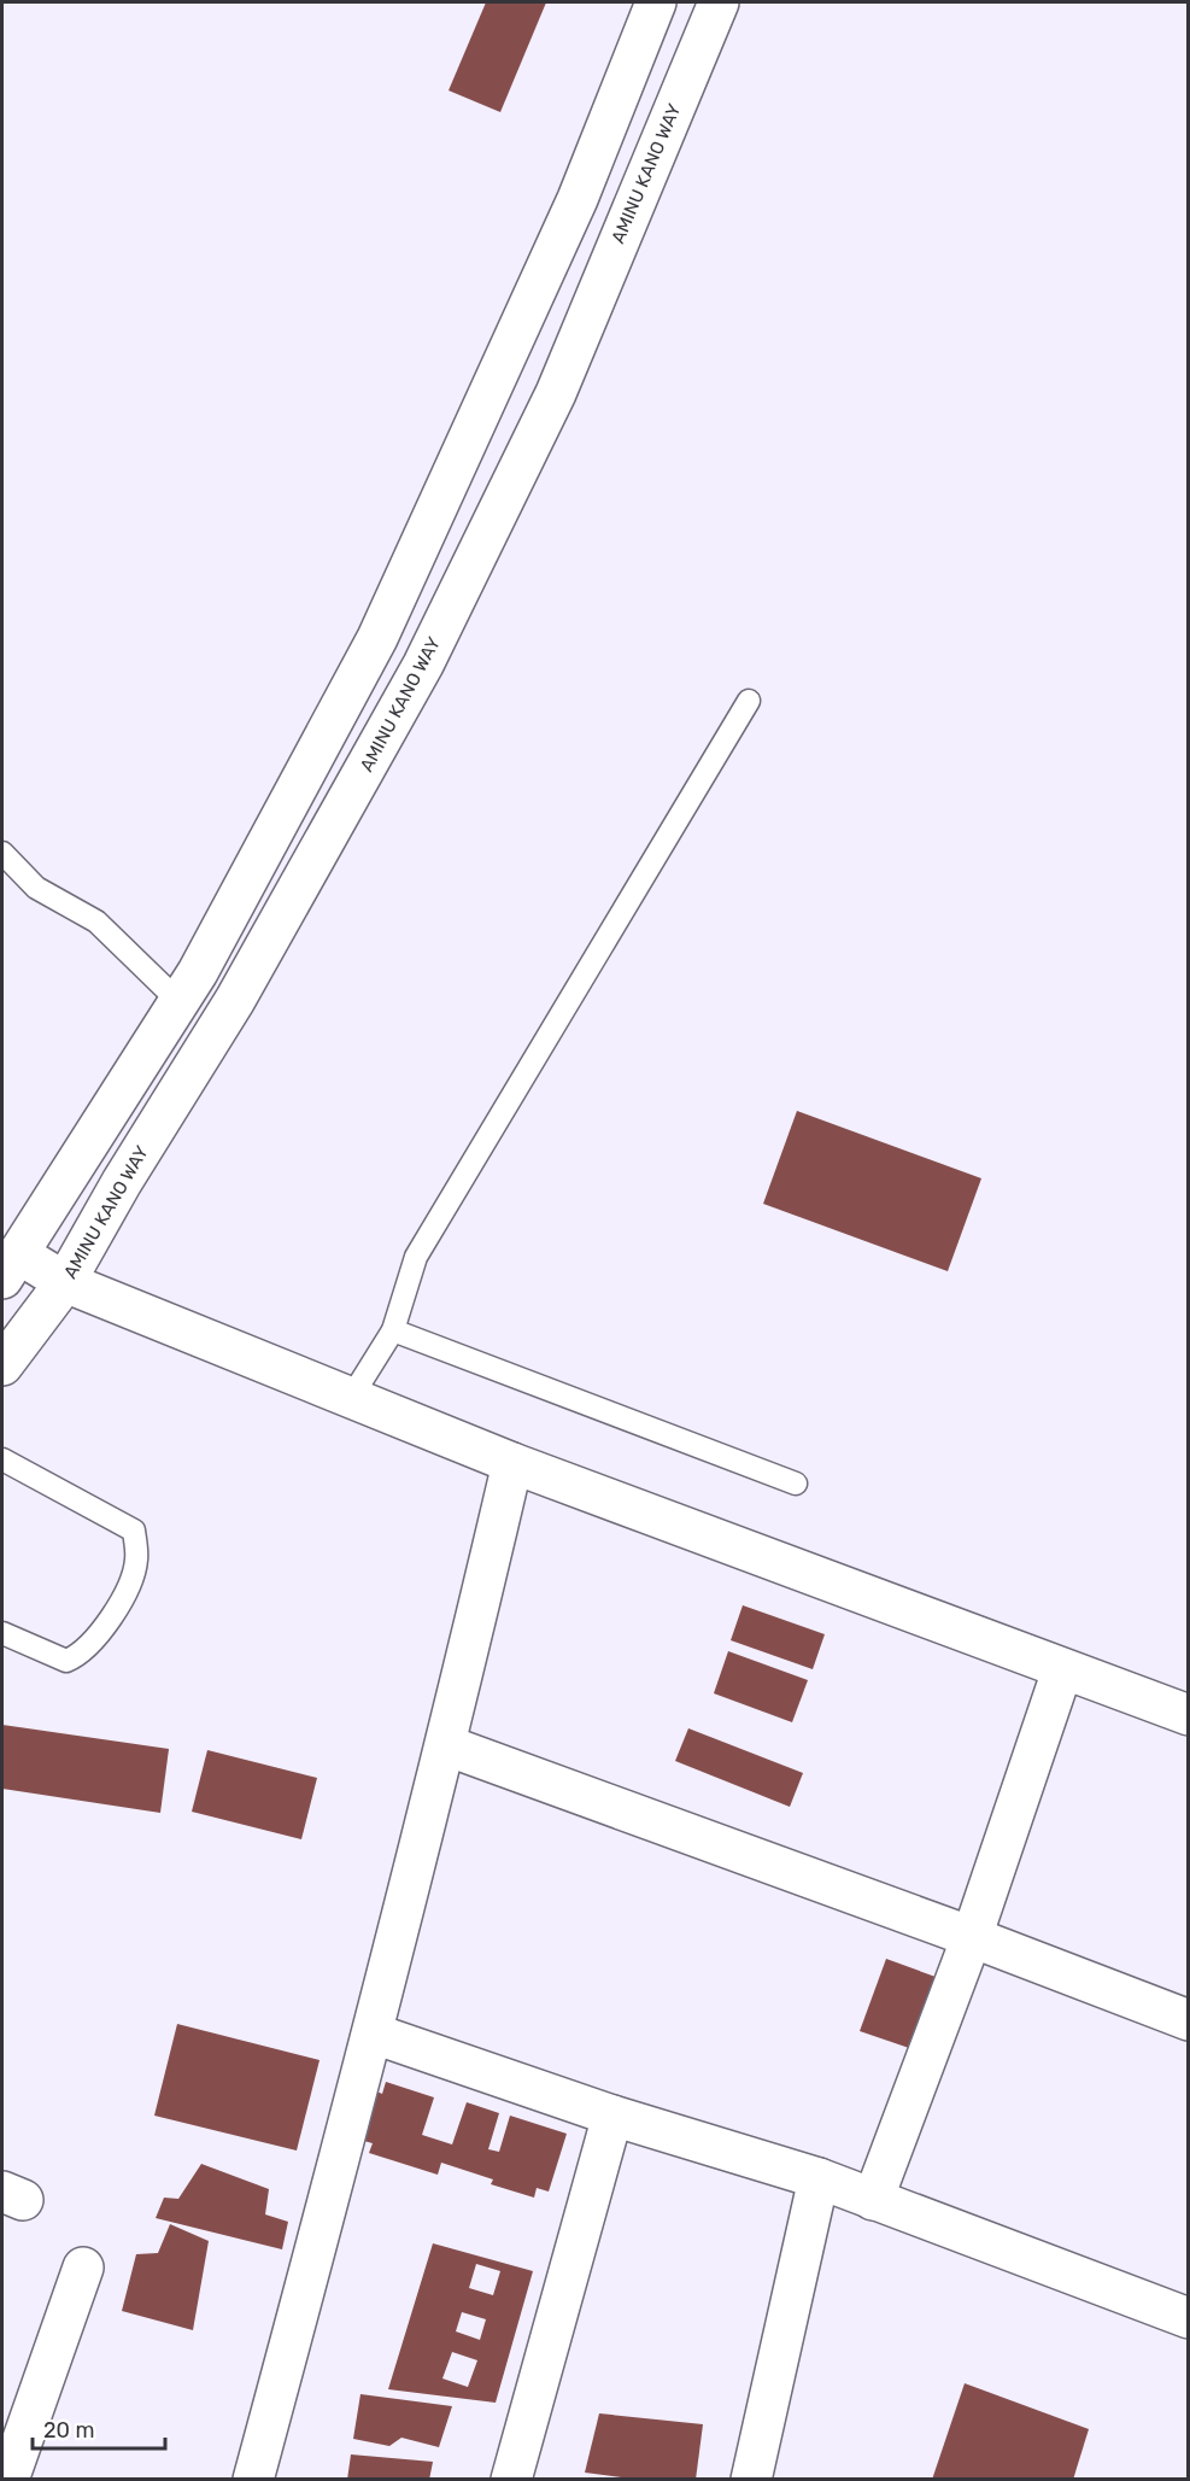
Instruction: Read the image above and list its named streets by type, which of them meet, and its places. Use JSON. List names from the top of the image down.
{
  "streets": {
    "street": ["AMINU KANO WAY"]
  },
  "scale_bar": "20 m"
}
